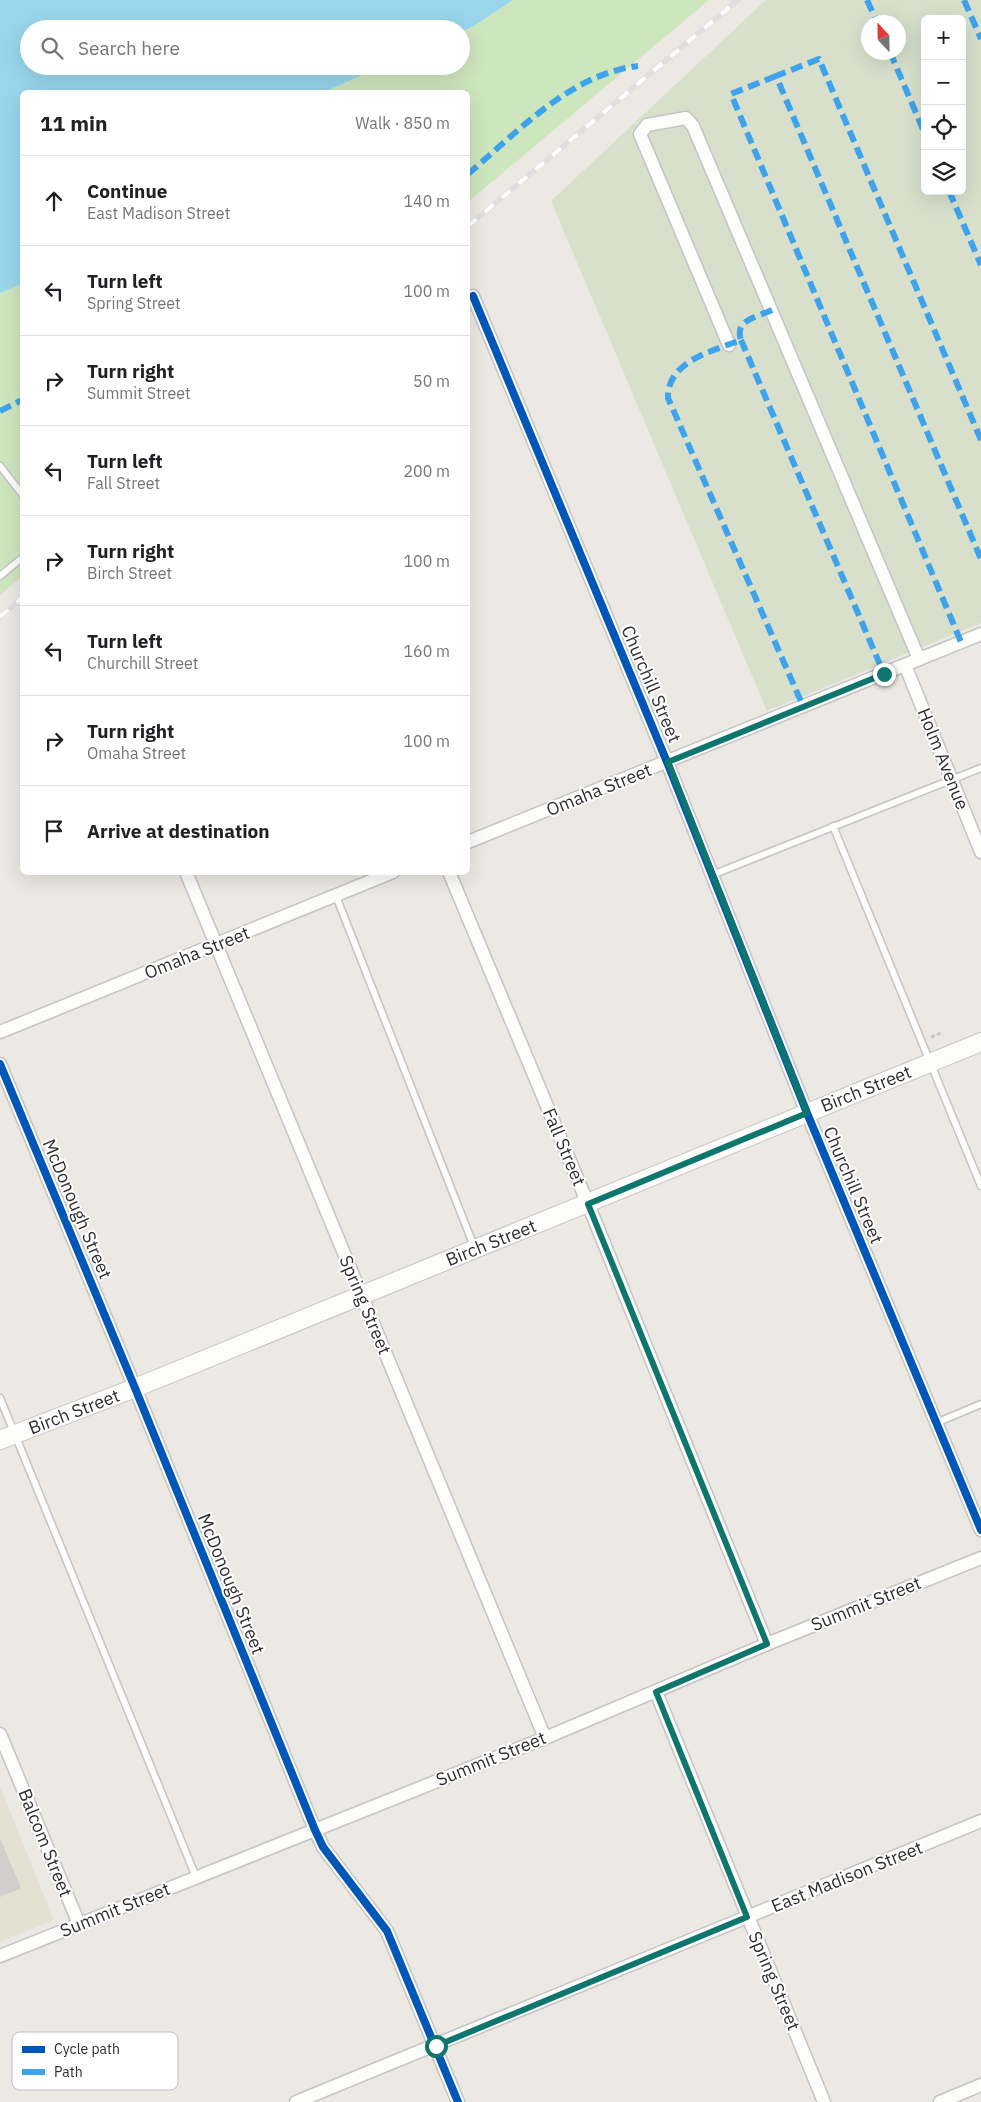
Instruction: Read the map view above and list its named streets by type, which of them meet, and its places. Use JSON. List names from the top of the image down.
{
  "streets": {
    "main road": ["Birch Street"],
    "street": [
      "Churchill Street",
      "Holm Avenue",
      "Omaha Street",
      "Fall Street",
      "McDonough Street",
      "Spring Street",
      "Summit Street",
      "Balcom Street",
      "East Madison Street"
    ]
  },
  "crossings": [
    ["Churchill Street", "Omaha Street"],
    ["Churchill Street", "Birch Street"],
    ["Holm Avenue", "Omaha Street"],
    ["Omaha Street", "Spring Street"],
    ["Birch Street", "Fall Street"],
    ["Birch Street", "McDonough Street"],
    ["Birch Street", "Spring Street"],
    ["Fall Street", "Summit Street"],
    ["McDonough Street", "Summit Street"],
    ["McDonough Street", "East Madison Street"],
    ["Spring Street", "Summit Street"],
    ["Spring Street", "East Madison Street"],
    ["Summit Street", "Balcom Street"]
  ],
  "legend": ["Cycle path", "Path"],
  "north": "top",
  "page": {
    "map_buttons": ["+", "−"],
    "search": "Search here",
    "heading": ["11 min", "Walk · 850 m"],
    "list": [
      ["Continue", "East Madison Street", "140 m"],
      ["Turn left", "Spring Street", "100 m"],
      ["Turn right", "Summit Street", "50 m"],
      ["Turn left", "Fall Street", "200 m"],
      ["Turn right", "Birch Street", "100 m"],
      ["Turn left", "Churchill Street", "160 m"],
      ["Turn right", "Omaha Street", "100 m"],
      "Arrive at destination"
    ]
  }
}
